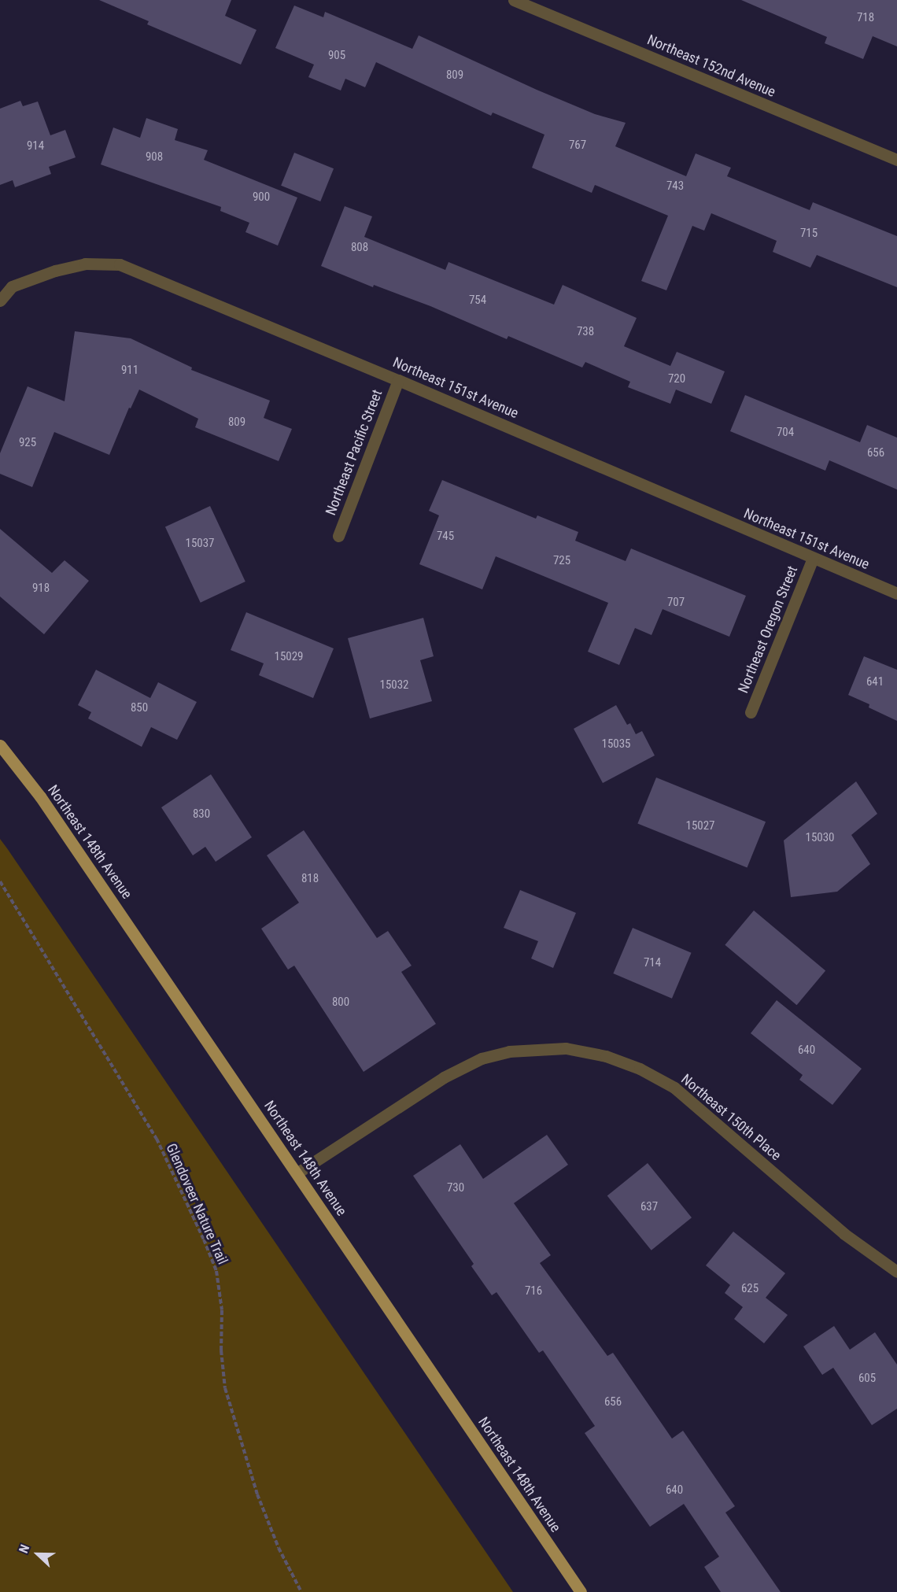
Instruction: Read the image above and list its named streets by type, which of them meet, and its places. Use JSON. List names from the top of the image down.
{
  "streets": {
    "main road": ["Northeast 148th Avenue"],
    "street": [
      "Northeast 152nd Avenue",
      "Northeast 151st Avenue",
      "Northeast Pacific Street",
      "Northeast Oregon Street",
      "Northeast 150th Place"
    ],
    "path": ["Glendoveer Nature Trail"]
  },
  "crossings": [
    ["Northeast 151st Avenue", "Northeast Pacific Street"],
    ["Northeast 151st Avenue", "Northeast Oregon Street"],
    ["Northeast 148th Avenue", "Northeast 150th Place"]
  ],
  "house_numbers": [
    "718",
    "905",
    "809",
    "767",
    "914",
    "908",
    "743",
    "900",
    "715",
    "808",
    "754",
    "738",
    "911",
    "720",
    "809",
    "704",
    "925",
    "656",
    "745",
    "15037",
    "725",
    "918",
    "707",
    "15029",
    "641",
    "15032",
    "850",
    "15035",
    "830",
    "15027",
    "15030",
    "818",
    "714",
    "800",
    "640",
    "730",
    "637",
    "625",
    "716",
    "605",
    "656",
    "640"
  ],
  "north": "left"
}
